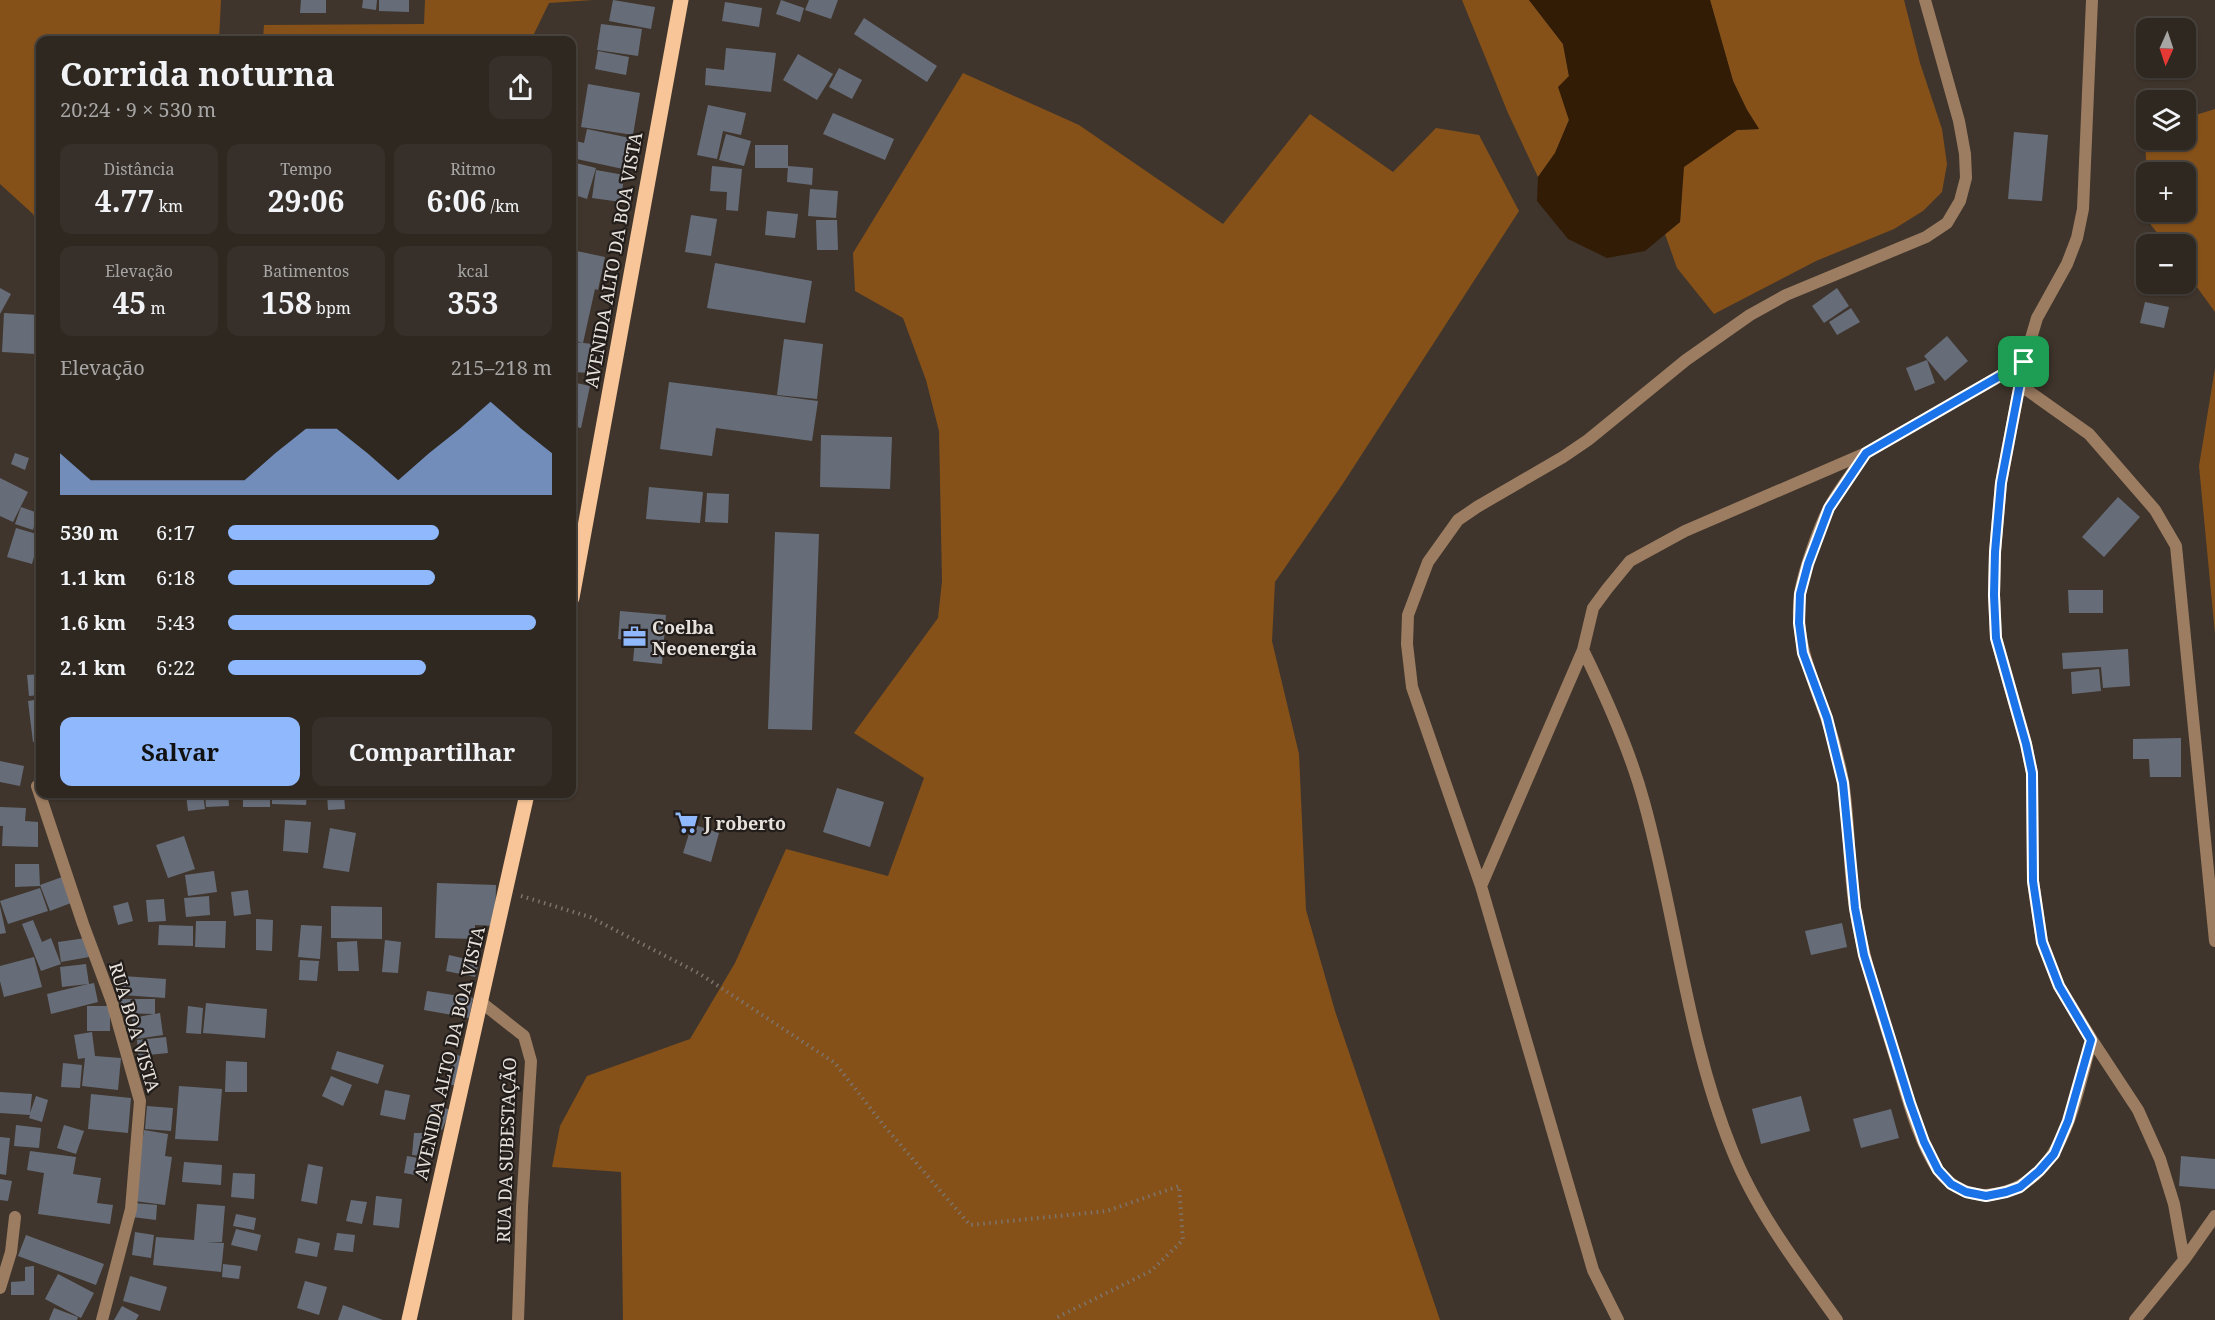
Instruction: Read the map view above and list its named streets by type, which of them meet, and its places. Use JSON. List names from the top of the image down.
{
  "streets": {
    "main road": ["AVENIDA ALTO DA BOA VISTA"],
    "street": ["RUA BOA VISTA", "RUA DA SUBESTAÇÃO"]
  },
  "crossings": [
    ["AVENIDA ALTO DA BOA VISTA", "RUA DA SUBESTAÇÃO"]
  ],
  "places": {
    "office": ["Coelba Neoenergia"],
    "supermarket": ["J roberto"]
  },
  "north": "bottom",
  "page": {
    "map_buttons": ["+", "−"],
    "heading": ["Corrida noturna", "20:24 · 9 × 530 m"],
    "stats": [
      ["Distância", "4.77 km"],
      ["Tempo", "29:06"],
      ["Ritmo", "6:06 /km"],
      ["Elevação", "45 m"],
      ["Batimentos", "158 bpm"],
      ["kcal", "353"]
    ],
    "chart": ["Elevação", "215–218 m"],
    "list": [
      {
        "name": "530 m",
        "note": "6:17"
      },
      {
        "name": "1.1 km",
        "note": "6:18"
      },
      {
        "name": "1.6 km",
        "note": "5:43"
      },
      {
        "name": "2.1 km",
        "note": "6:22"
      }
    ],
    "buttons": ["Salvar", "Compartilhar"]
  }
}
